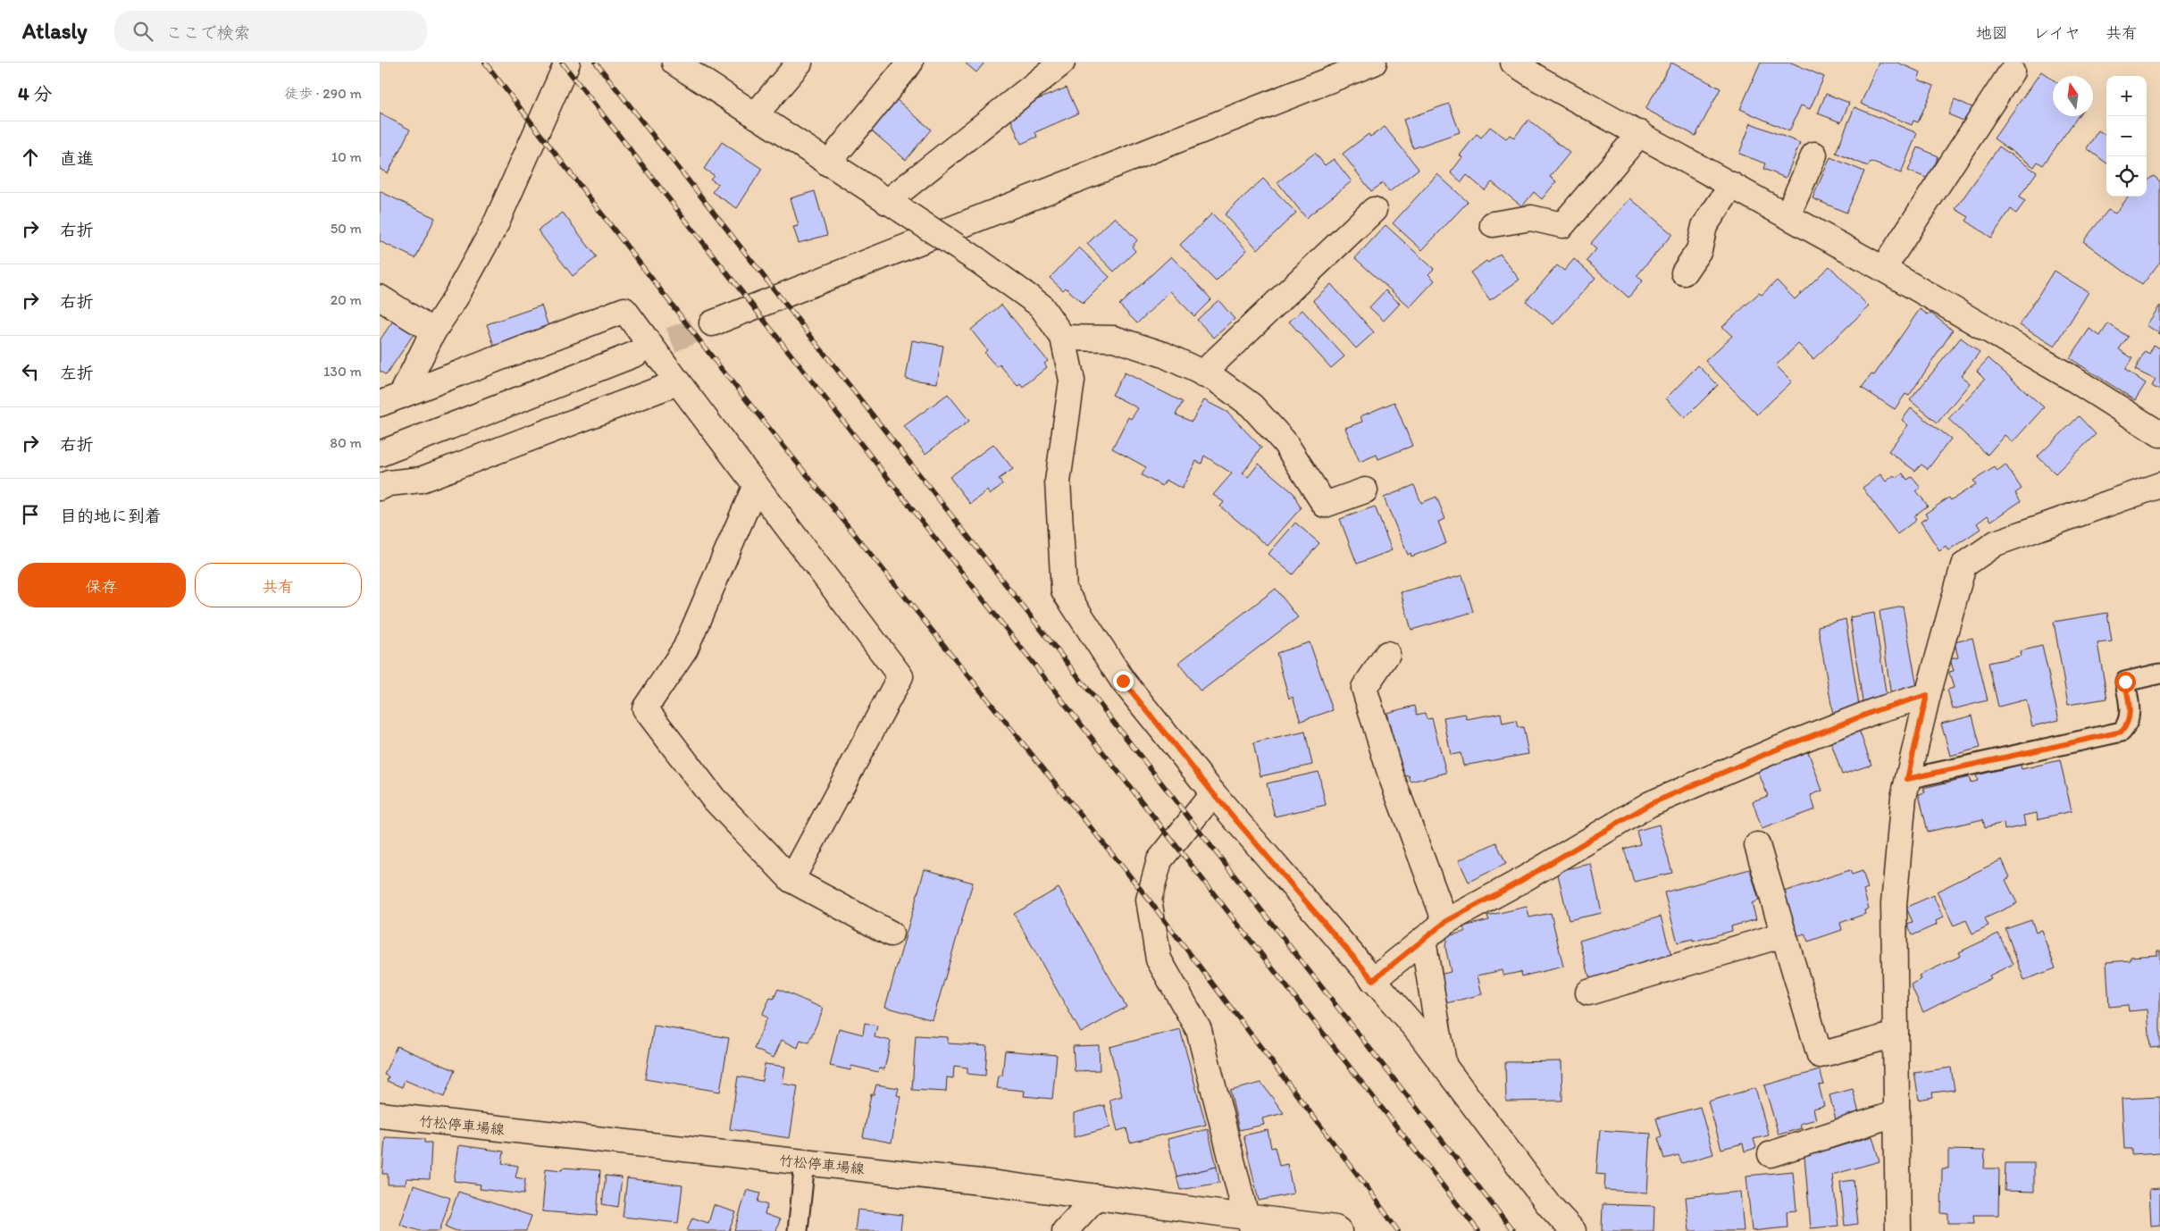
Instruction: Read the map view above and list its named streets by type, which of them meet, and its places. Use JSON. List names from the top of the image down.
{
  "streets": {
    "street": ["竹松停車場線"]
  },
  "north": "top",
  "page": {
    "header": "Atlasly",
    "search": "ここで検索",
    "nav": ["地図", "レイヤ", "共有"],
    "heading": ["4 分", "徒歩 · 290 m"],
    "map_buttons": ["+", "−"],
    "list": [
      ["直進", "10 m"],
      ["右折", "50 m"],
      ["右折", "20 m"],
      ["左折", "130 m"],
      ["右折", "80 m"],
      "目的地に到着"
    ],
    "buttons": ["保存", "共有"]
  }
}
